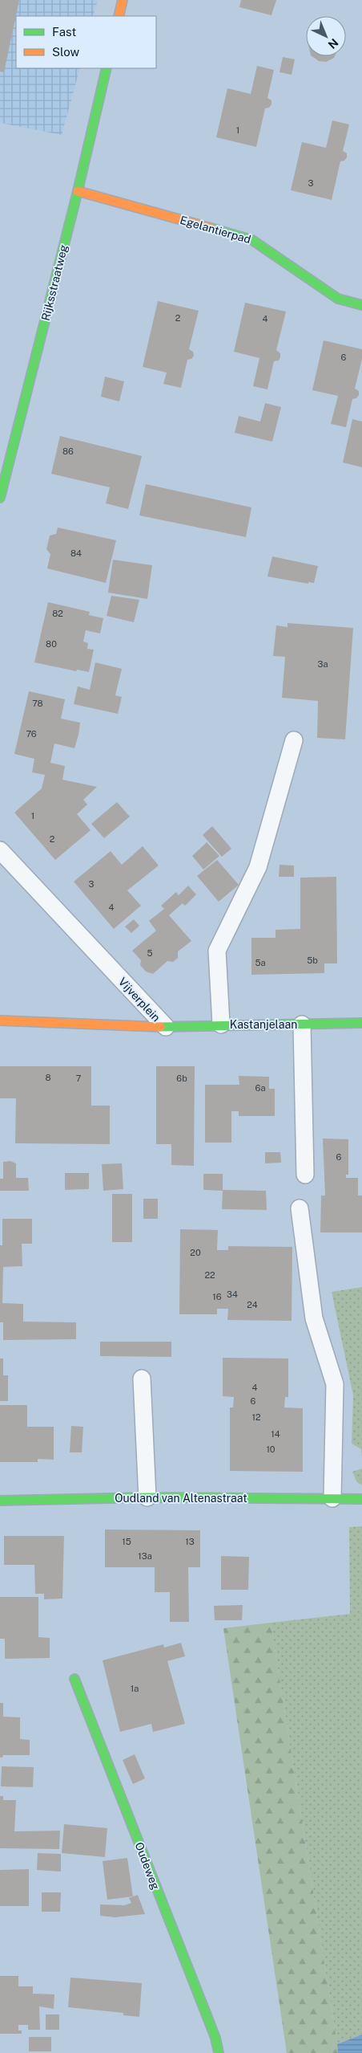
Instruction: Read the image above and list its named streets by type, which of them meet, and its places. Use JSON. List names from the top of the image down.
{
  "streets": {
    "street": [
      "Egelantierpad",
      "Rijksstraatweg",
      "Vijverplein",
      "Kastanjelaan",
      "Oudland van Altenastraat",
      "Oudeweg"
    ]
  },
  "crossings": [
    ["Egelantierpad", "Rijksstraatweg"],
    ["Vijverplein", "Kastanjelaan"]
  ],
  "house_numbers": [
    "1",
    "3",
    "2",
    "4",
    "6",
    "86",
    "84",
    "82",
    "80",
    "3a",
    "78",
    "76",
    "1",
    "2",
    "3",
    "4",
    "5",
    "5b",
    "5a",
    "8",
    "7",
    "6b",
    "6a",
    "6",
    "20",
    "22",
    "34",
    "16",
    "24",
    "4",
    "6",
    "12",
    "14",
    "10",
    "15",
    "13",
    "13a",
    "1a"
  ],
  "legend": ["Fast", "Slow"],
  "north": "bottom right"
}
